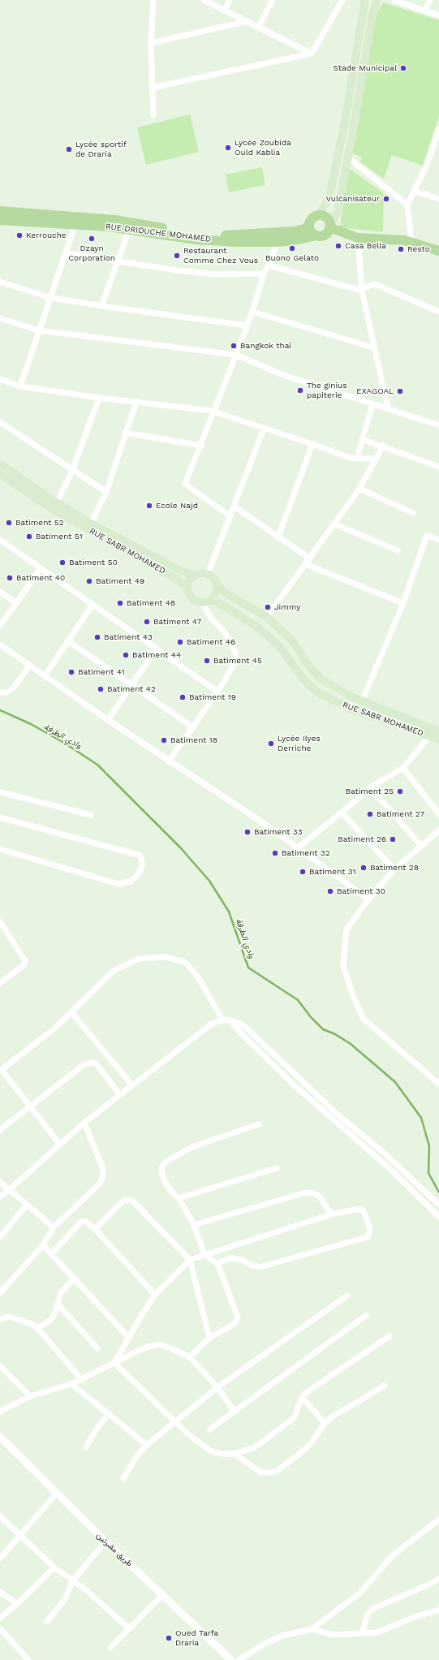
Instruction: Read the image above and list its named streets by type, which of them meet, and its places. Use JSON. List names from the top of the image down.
{
  "streets": {
    "main road": ["RUE DRIOUCHE MOHAMED", "RUE SABR MOHAMED"],
    "street": ["طريق مقبرتين"]
  },
  "water": ["وادي الطرفة"],
  "places": [
    "Stade Municipal",
    "Lycée Zoubida Ould Kablia",
    "Lycée sportif de Draria",
    "Vulcanisateur",
    "Kerrouche",
    "Dzayn Corporation",
    "Casa Bella",
    "Buono Gelato",
    "Resto",
    "Restaurant Comme Chez Vous",
    "Bangkok thaï",
    "The ginius papiterie",
    "EXAGOAL",
    "Ecole Najd",
    "Batiment 52",
    "Batiment 51",
    "Batiment 50",
    "Batiment 40",
    "Batiment 49",
    "Batiment 48",
    "Jimmy",
    "Batiment 47",
    "Batiment 43",
    "Batiment 46",
    "Batiment 44",
    "Batiment 45",
    "Batiment 41",
    "Batiment 42",
    "Batiment 19",
    "Batiment 18",
    "Lycée Ilyes Derriche",
    "Batiment 25",
    "Batiment 27",
    "Batiment 33",
    "Batiment 26",
    "Batiment 32",
    "Batiment 28",
    "Batiment 31",
    "Batiment 30",
    "Oued Tarfa Draria"
  ]
}
